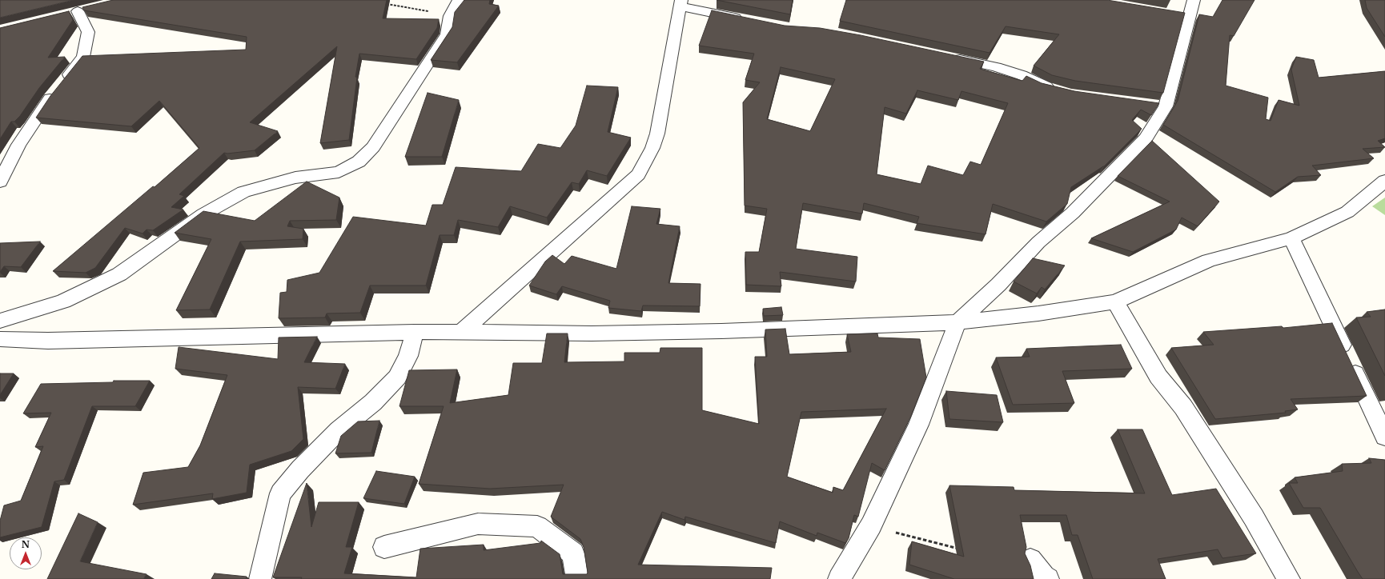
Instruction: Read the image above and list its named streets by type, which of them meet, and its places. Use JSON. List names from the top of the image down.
{
  "north": "top"
}
